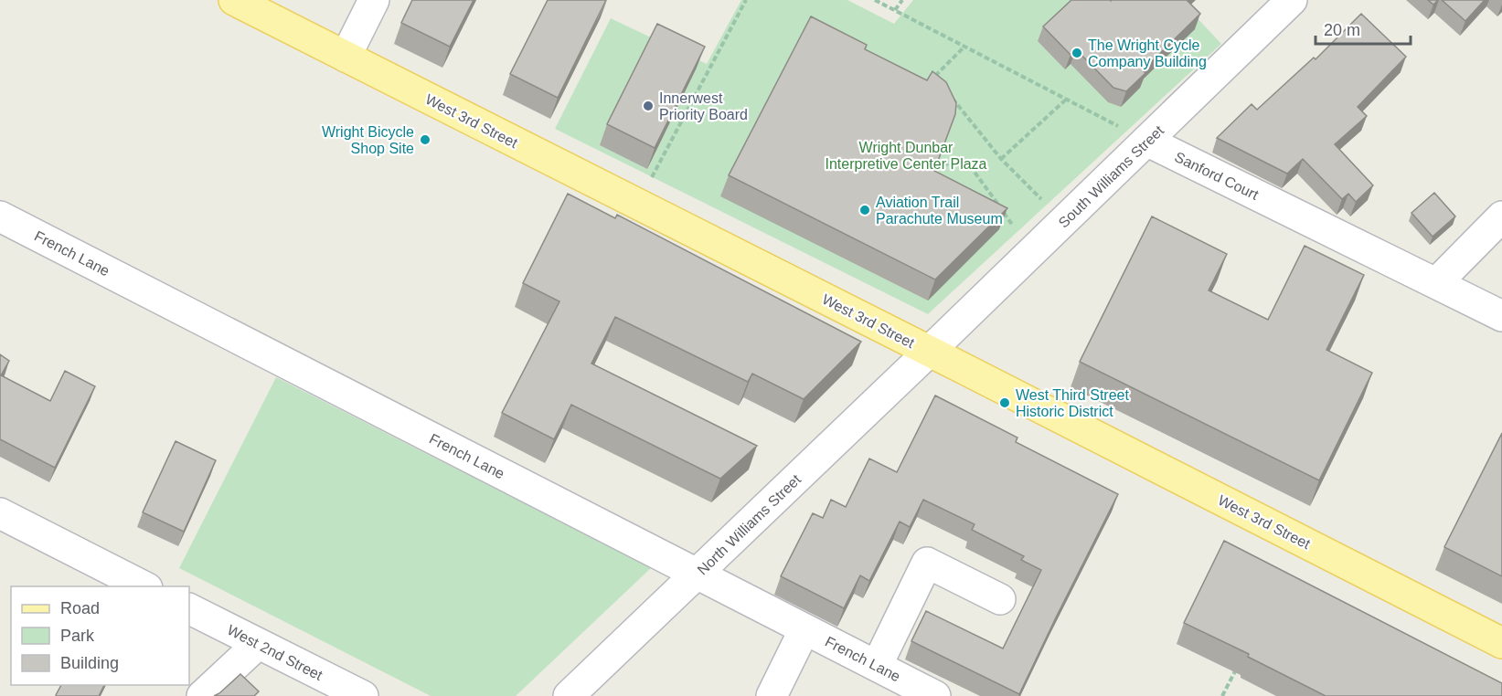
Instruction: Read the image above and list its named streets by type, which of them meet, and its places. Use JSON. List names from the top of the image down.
{
  "streets": {
    "main road": ["West 3rd Street"],
    "street": [
      "Sanford Court",
      "South Williams Street",
      "French Lane",
      "North Williams Street",
      "West 2nd Street"
    ]
  },
  "crossings": [
    ["West 3rd Street", "South Williams Street"],
    ["West 3rd Street", "North Williams Street"],
    ["Sanford Court", "South Williams Street"],
    ["South Williams Street", "North Williams Street"],
    ["French Lane", "North Williams Street"]
  ],
  "parks": ["Wright Dunbar Interpretive Center Plaza"],
  "places": [
    "The Wright Cycle Company Building",
    "Innerwest Priority Board",
    "Wright Bicycle Shop Site",
    "Aviation Trail Parachute Museum",
    "West Third Street Historic District"
  ],
  "legend": ["Road", "Park", "Building"],
  "scale_bar": "20 m"
}
